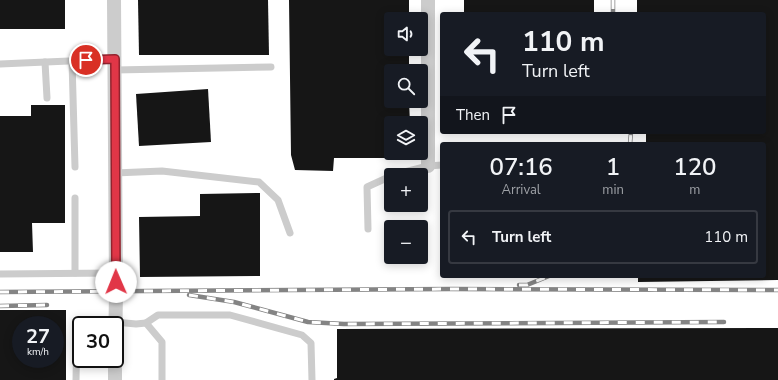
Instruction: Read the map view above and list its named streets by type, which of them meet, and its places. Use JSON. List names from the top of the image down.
{
  "page": {
    "map_buttons": ["+", "−"],
    "turn": ["110 m", "Turn left"],
    "then": "Then",
    "eta": [
      "07:16",
      "Arrival",
      "1",
      "min",
      "120",
      "m"
    ],
    "list": [
      {
        "name": "Turn left",
        "value": "110 m"
      }
    ],
    "speed": "27 km/h",
    "limit": "30"
  }
}
